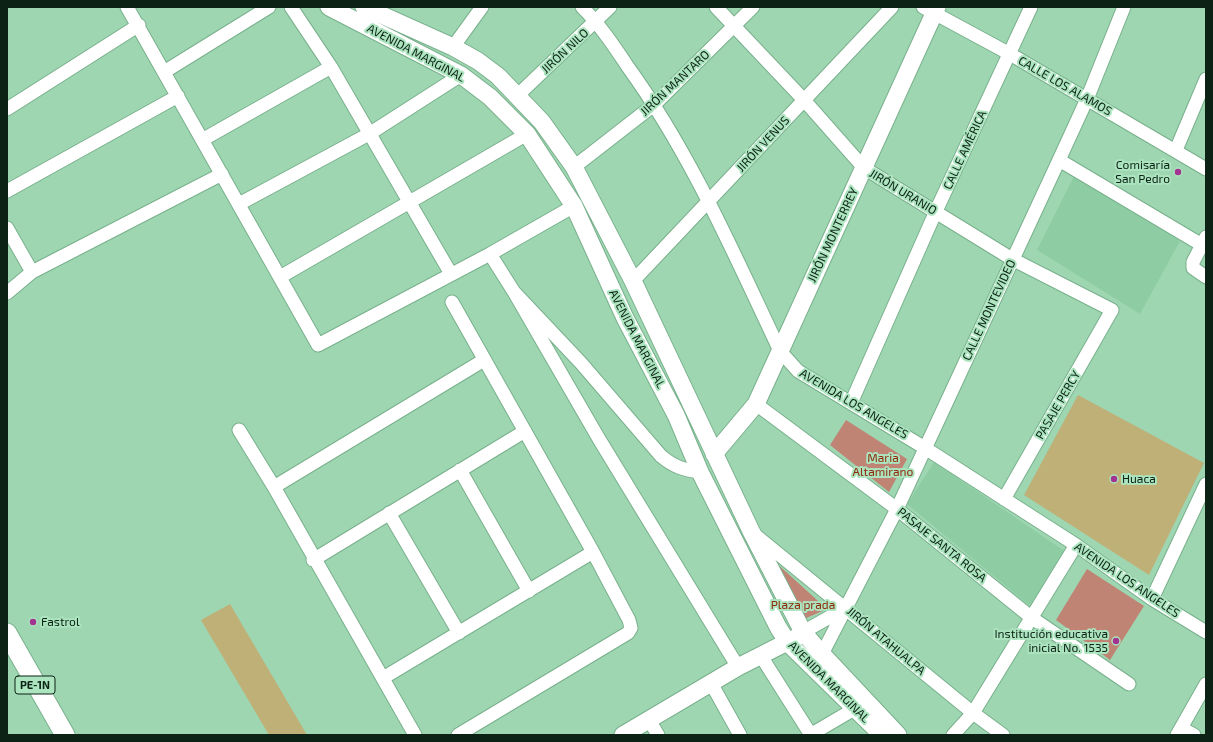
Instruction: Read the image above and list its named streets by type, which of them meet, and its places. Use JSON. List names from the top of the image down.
{
  "streets": {
    "highway": ["PE-1N"],
    "main road": ["AVENIDA MARGINAL", "JIRÓN MONTERREY"],
    "street": [
      "JIRÓN NILO",
      "JIRÓN MANTARO",
      "CALLE LOS ALAMOS",
      "JIRÓN VENUS",
      "CALLE AMÉRICA",
      "JIRÓN URANIO",
      "CALLE MONTEVIDEO",
      "AVENIDA LOS ANGELES",
      "PASAJE PERCY",
      "PASAJE SANTA ROSA",
      "JIRÓN ATAHUALPA"
    ]
  },
  "crossings": [
    ["JIRÓN NILO", "AVENIDA MARGINAL"],
    ["JIRÓN NILO", "AVENIDA LOS ANGELES"],
    ["AVENIDA MARGINAL", "JIRÓN MANTARO"],
    ["AVENIDA MARGINAL", "JIRÓN VENUS"],
    ["AVENIDA MARGINAL", "JIRÓN MONTERREY"],
    ["AVENIDA MARGINAL", "CALLE MONTEVIDEO"],
    ["AVENIDA MARGINAL", "JIRÓN ATAHUALPA"],
    ["JIRÓN MANTARO", "JIRÓN URANIO"],
    ["JIRÓN MANTARO", "AVENIDA LOS ANGELES"],
    ["CALLE LOS ALAMOS", "CALLE AMÉRICA"],
    ["CALLE LOS ALAMOS", "JIRÓN MONTERREY"],
    ["CALLE LOS ALAMOS", "CALLE MONTEVIDEO"],
    ["JIRÓN VENUS", "JIRÓN URANIO"],
    ["JIRÓN VENUS", "AVENIDA LOS ANGELES"],
    ["CALLE AMÉRICA", "JIRÓN URANIO"],
    ["CALLE AMÉRICA", "AVENIDA LOS ANGELES"],
    ["JIRÓN URANIO", "JIRÓN MONTERREY"],
    ["JIRÓN URANIO", "CALLE MONTEVIDEO"],
    ["JIRÓN URANIO", "PASAJE PERCY"],
    ["JIRÓN MONTERREY", "AVENIDA LOS ANGELES"],
    ["JIRÓN MONTERREY", "PASAJE SANTA ROSA"],
    ["CALLE MONTEVIDEO", "AVENIDA LOS ANGELES"],
    ["CALLE MONTEVIDEO", "PASAJE SANTA ROSA"],
    ["CALLE MONTEVIDEO", "JIRÓN ATAHUALPA"],
    ["AVENIDA LOS ANGELES", "PASAJE PERCY"]
  ],
  "parks": ["Maria Altamirano", "Plaza prada"],
  "places": [
    "Comisaría San Pedro",
    "Huaca",
    "Fastrol",
    "Institución educativa inicial No. 1535"
  ]
}
